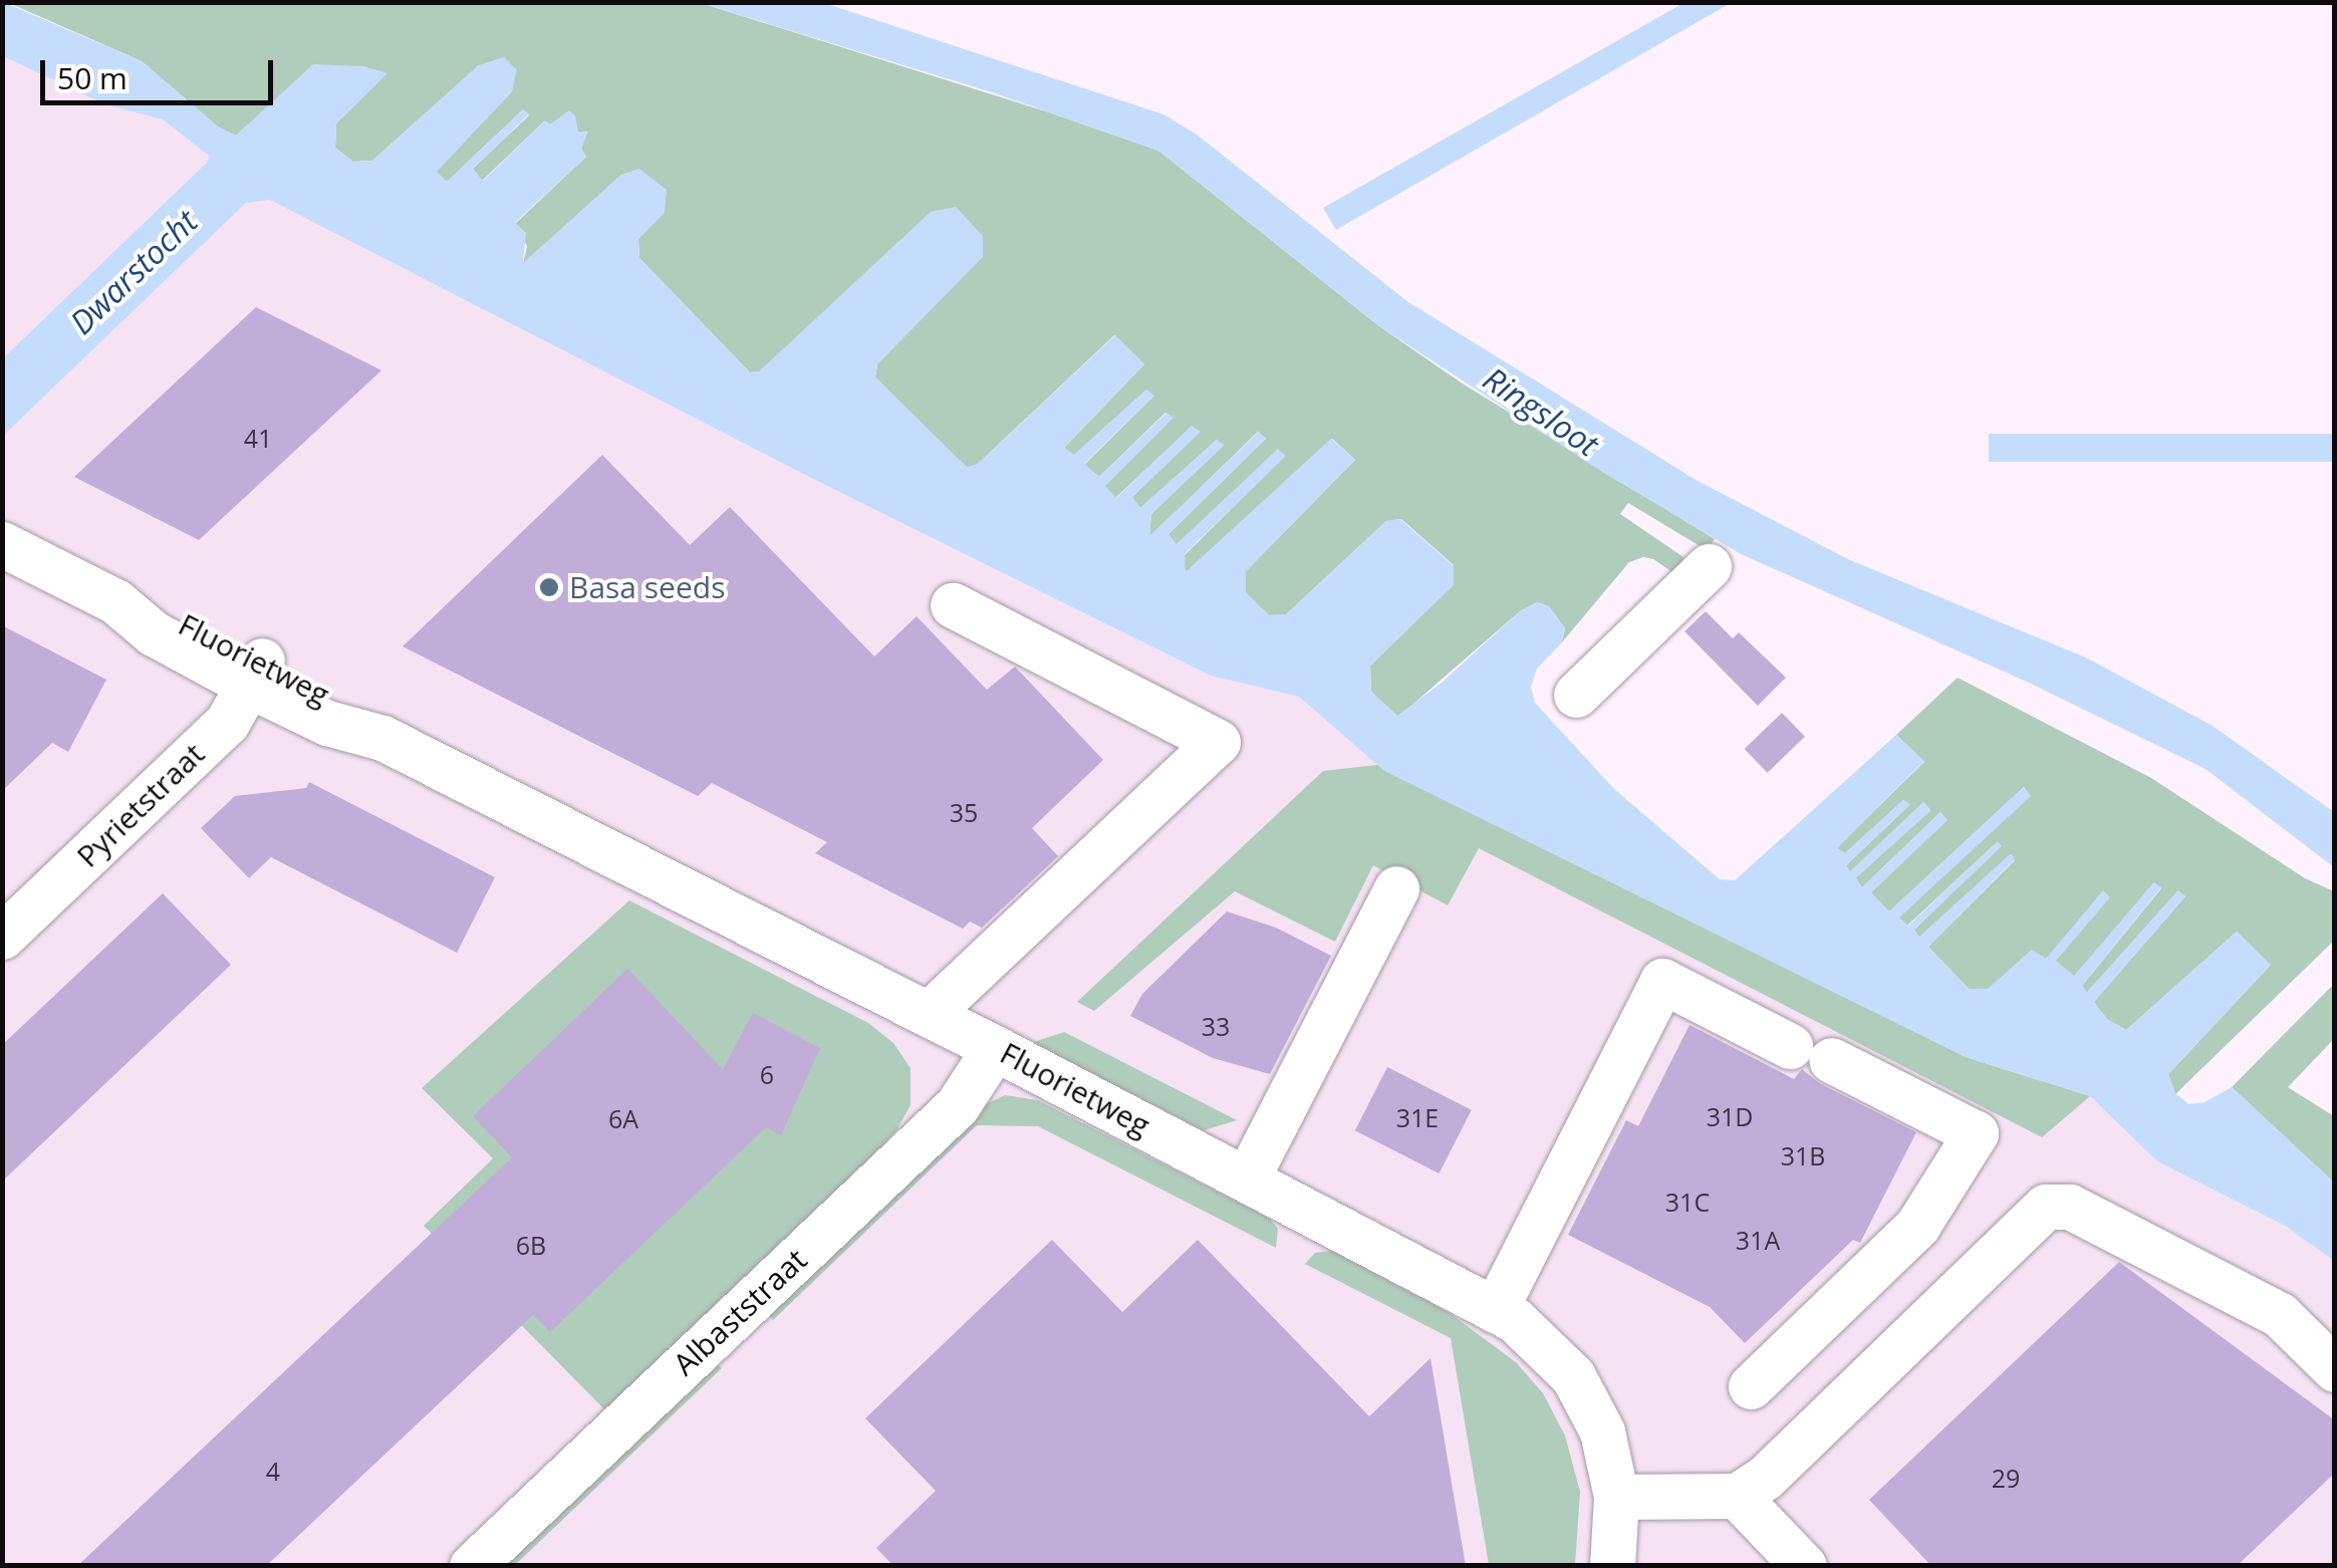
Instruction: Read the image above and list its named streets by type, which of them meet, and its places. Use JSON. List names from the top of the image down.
{
  "streets": {
    "street": ["Fluorietweg", "Pyrietstraat", "Albaststraat"]
  },
  "crossings": [
    ["Fluorietweg", "Pyrietstraat"],
    ["Fluorietweg", "Albaststraat"]
  ],
  "water": ["Dwarstocht", "Ringsloot"],
  "places": ["Basa seeds"],
  "house_numbers": [
    "41",
    "35",
    "33",
    "6",
    "31D",
    "31E",
    "6A",
    "31B",
    "31C",
    "31A",
    "6B",
    "4",
    "29"
  ],
  "scale_bar": "50 m"
}
